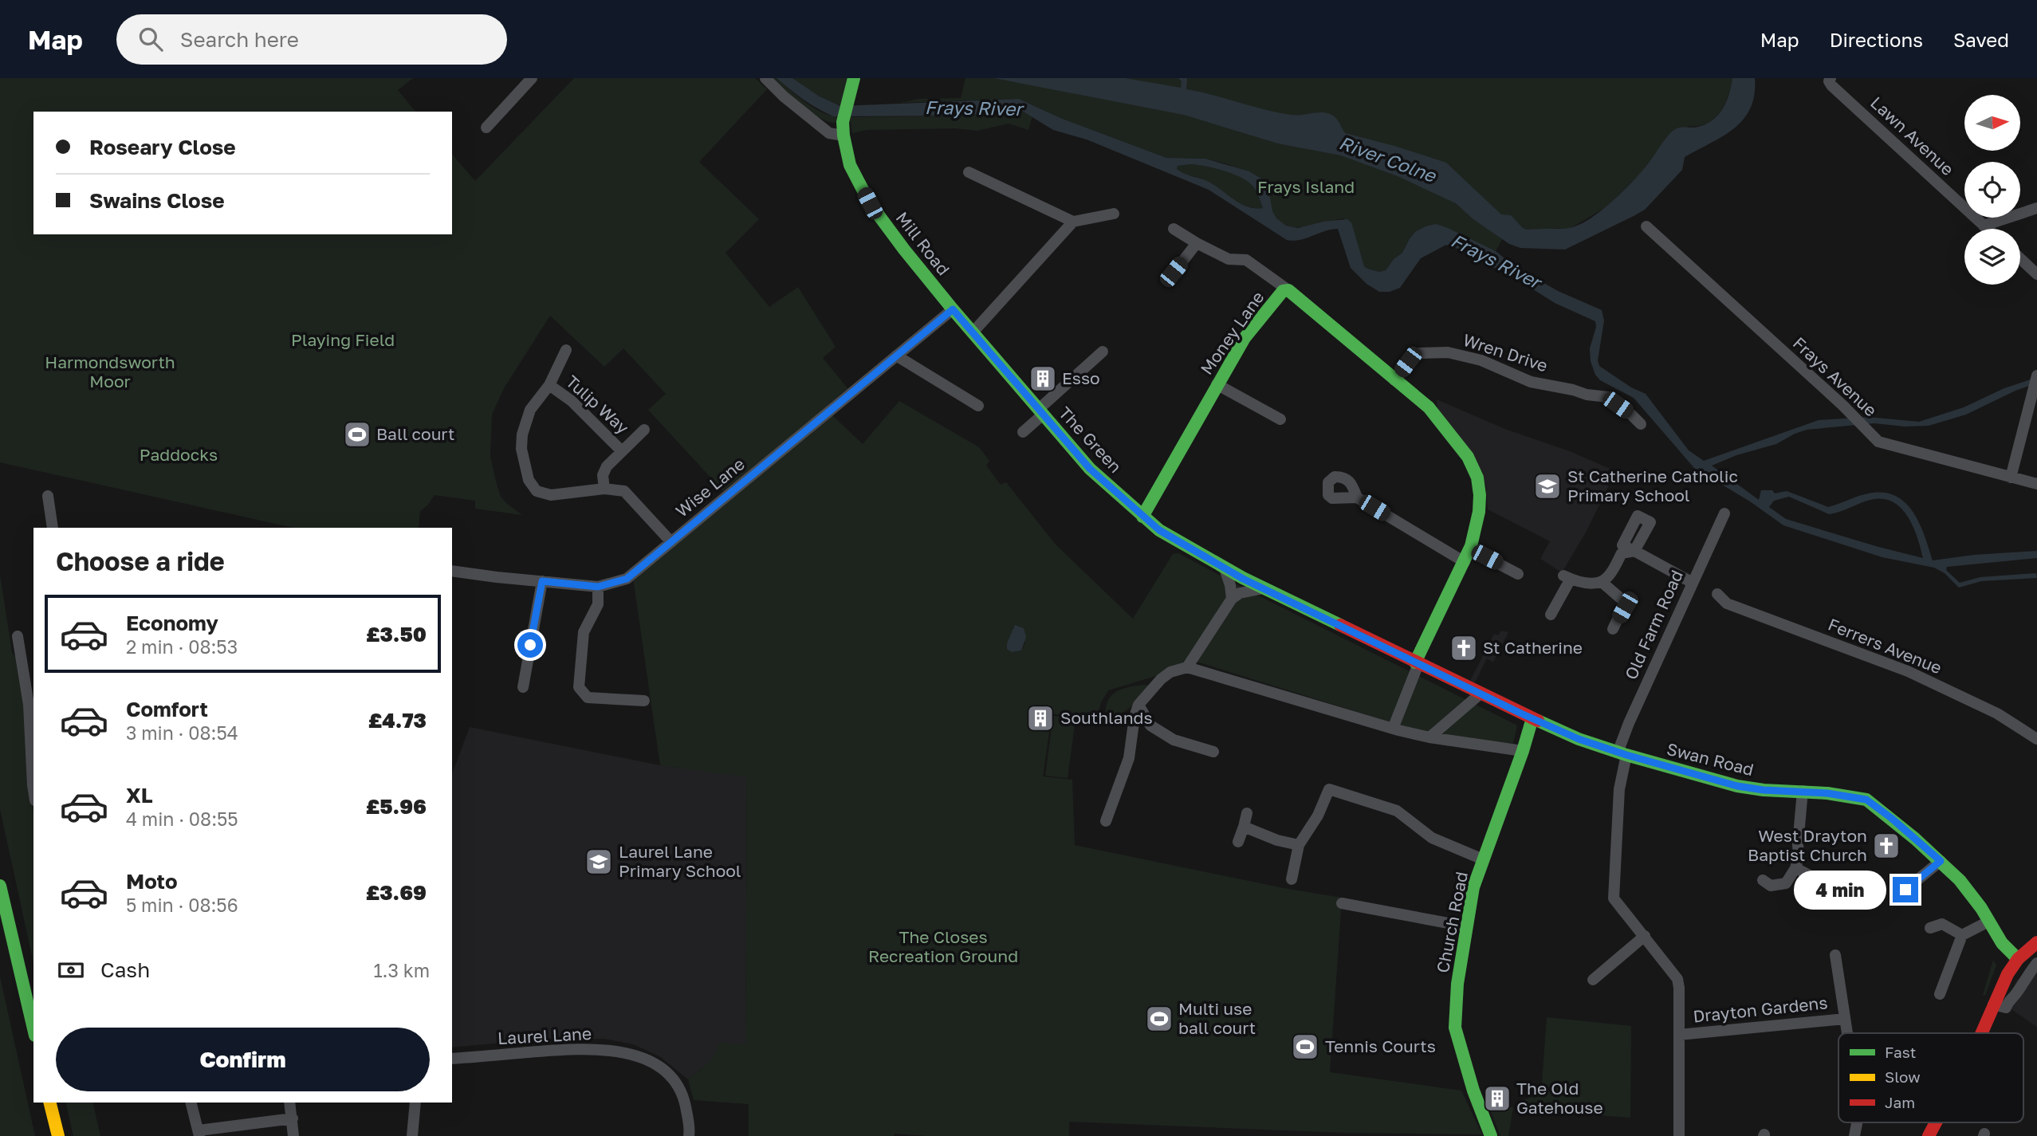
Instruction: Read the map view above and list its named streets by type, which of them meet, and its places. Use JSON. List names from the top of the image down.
{
  "streets": {
    "main road": [
      "Mill Road",
      "Money Lane",
      "The Green",
      "Swan Road",
      "Church Road"
    ],
    "street": [
      "Lawn Avenue",
      "Wren Drive",
      "Frays Avenue",
      "Tulip Way",
      "Wise Lane",
      "Old Farm Road",
      "Ferrers Avenue",
      "Drayton Gardens",
      "Laurel Lane"
    ]
  },
  "crossings": [
    ["Mill Road", "The Green"],
    ["Mill Road", "Wise Lane"],
    ["Money Lane", "Wren Drive"],
    ["Money Lane", "The Green"],
    ["The Green", "Wise Lane"],
    ["The Green", "Swan Road"],
    ["The Green", "Church Road"],
    ["Old Farm Road", "Swan Road"],
    ["Old Farm Road", "Drayton Gardens"],
    ["Swan Road", "Church Road"],
    ["Swan Road", "Drayton Gardens"]
  ],
  "water": ["Frays River", "River Colne"],
  "parks": [
    "Frays Island",
    "Playing Field",
    "Harmondsworth Moor",
    "Paddocks",
    "The Closes Recreation Ground"
  ],
  "places": {
    "building": ["Esso", "Southlands", "The Old Gatehouse"],
    "sports": ["Ball court", "Multi use ball court", "Tennis Courts"],
    "school or university": ["St Catherine Catholic Primary School", "Laurel Lane Primary School"],
    "church": ["St Catherine", "West Drayton Baptist Church"]
  },
  "legend": ["Fast", "Slow", "Jam"],
  "north": "right",
  "page": {
    "header": "Map",
    "search": "Search here",
    "nav": ["Map", "Directions", "Saved"],
    "banner": ["Roseary Close", "Swains Close"],
    "heading": "Choose a ride",
    "list": [
      {
        "name": "Economy",
        "note": "2 min · 08:53",
        "value": "£3.50"
      },
      {
        "name": "Comfort",
        "note": "3 min · 08:54",
        "value": "£4.73"
      },
      {
        "name": "XL",
        "note": "4 min · 08:55",
        "value": "£5.96"
      },
      {
        "name": "Moto",
        "note": "5 min · 08:56",
        "value": "£3.69"
      }
    ],
    "bubble": "4 min",
    "pay": ["Cash", "1.3 km"],
    "buttons": "Confirm"
  }
}
